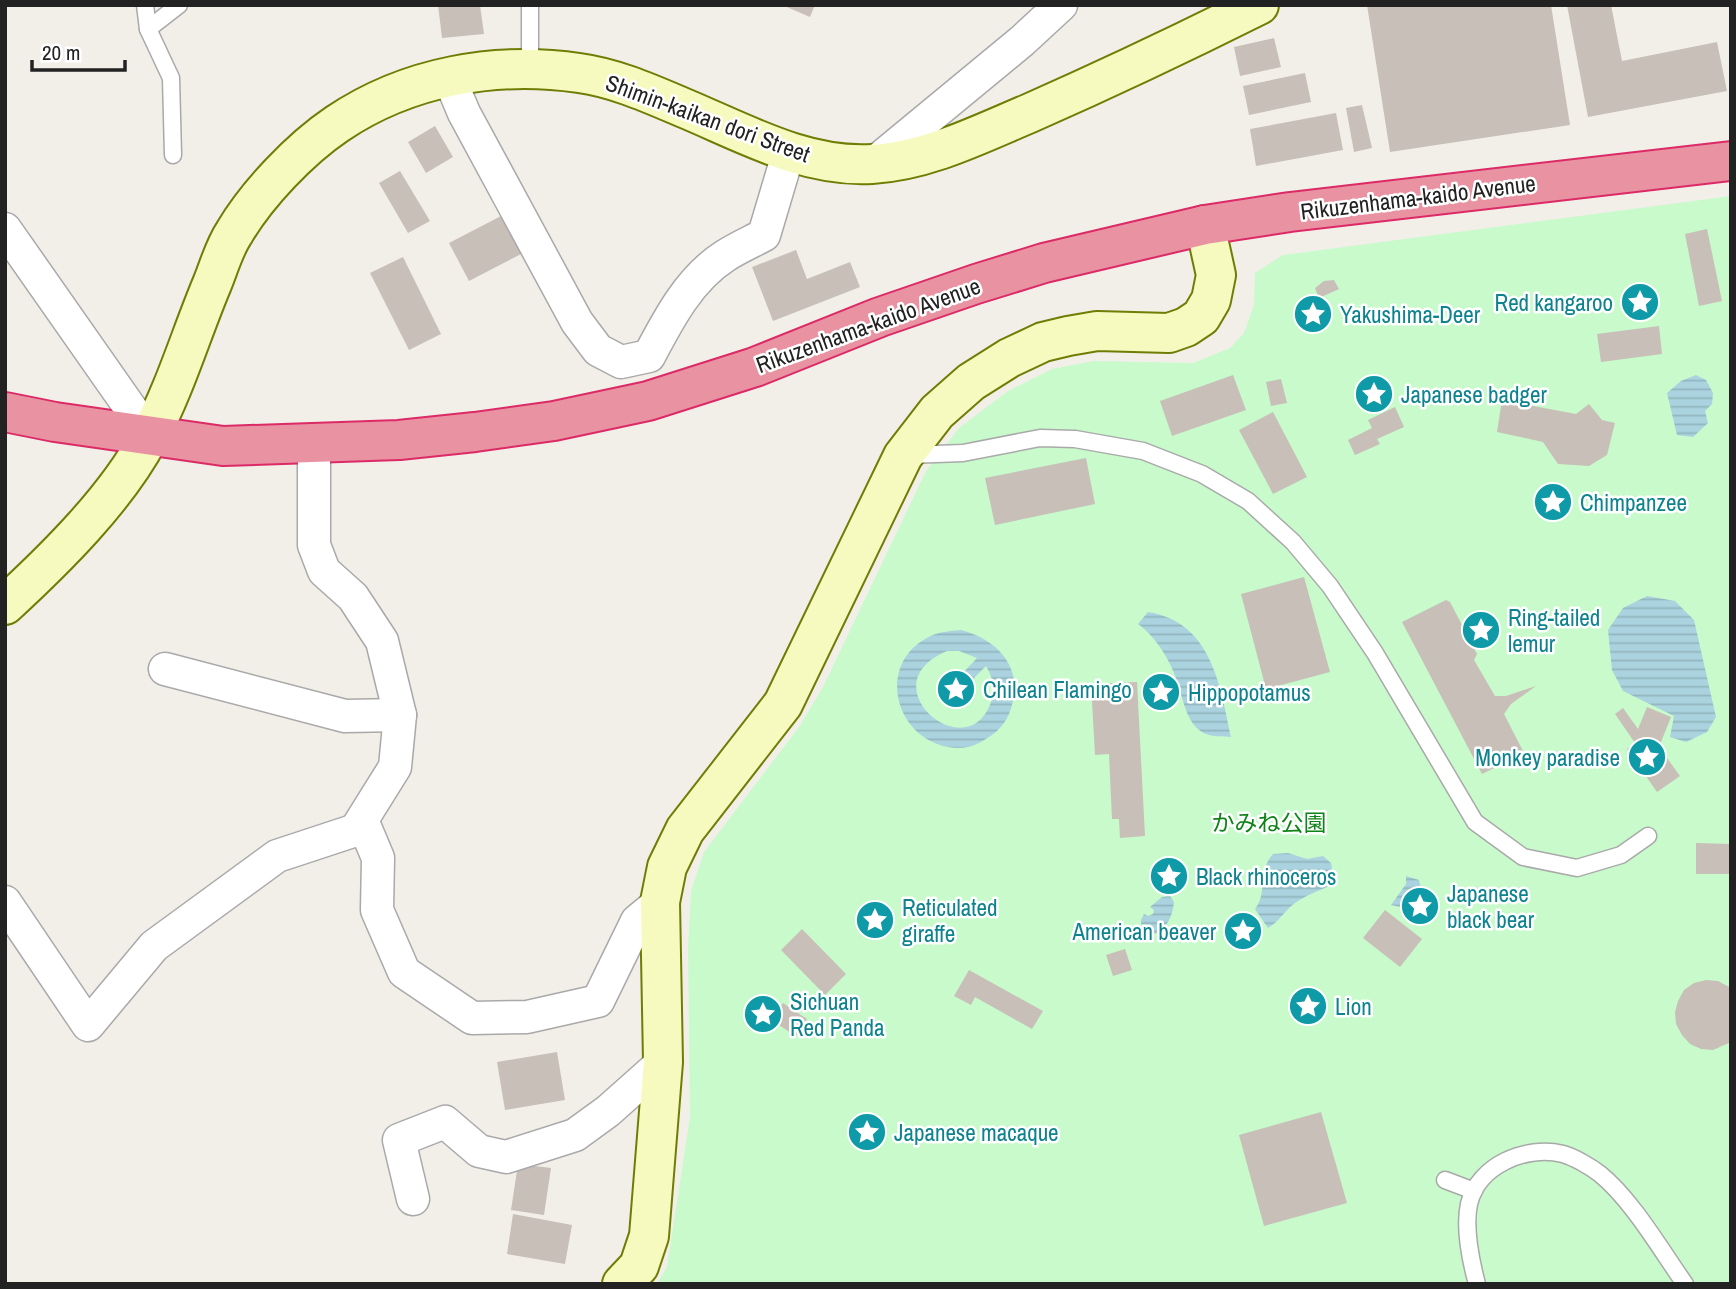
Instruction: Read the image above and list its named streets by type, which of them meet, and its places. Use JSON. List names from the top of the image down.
{
  "streets": {
    "highway": ["Rikuzenhama-kaido Avenue"],
    "street": ["Shimin-kaikan dori Street"]
  },
  "crossings": [
    ["Shimin-kaikan dori Street", "Rikuzenhama-kaido Avenue"]
  ],
  "parks": ["かみね公園"],
  "places": {
    "place": [
      "Red kangaroo",
      "Yakushima-Deer",
      "Japanese badger",
      "Chimpanzee",
      "Ring-tailed lemur",
      "Chilean Flamingo",
      "Hippopotamus",
      "Monkey paradise",
      "Black rhinoceros",
      "Japanese black bear",
      "Reticulated giraffe",
      "American beaver",
      "Lion",
      "Sichuan Red Panda",
      "Japanese macaque"
    ]
  },
  "scale_bar": "20 m"
}
